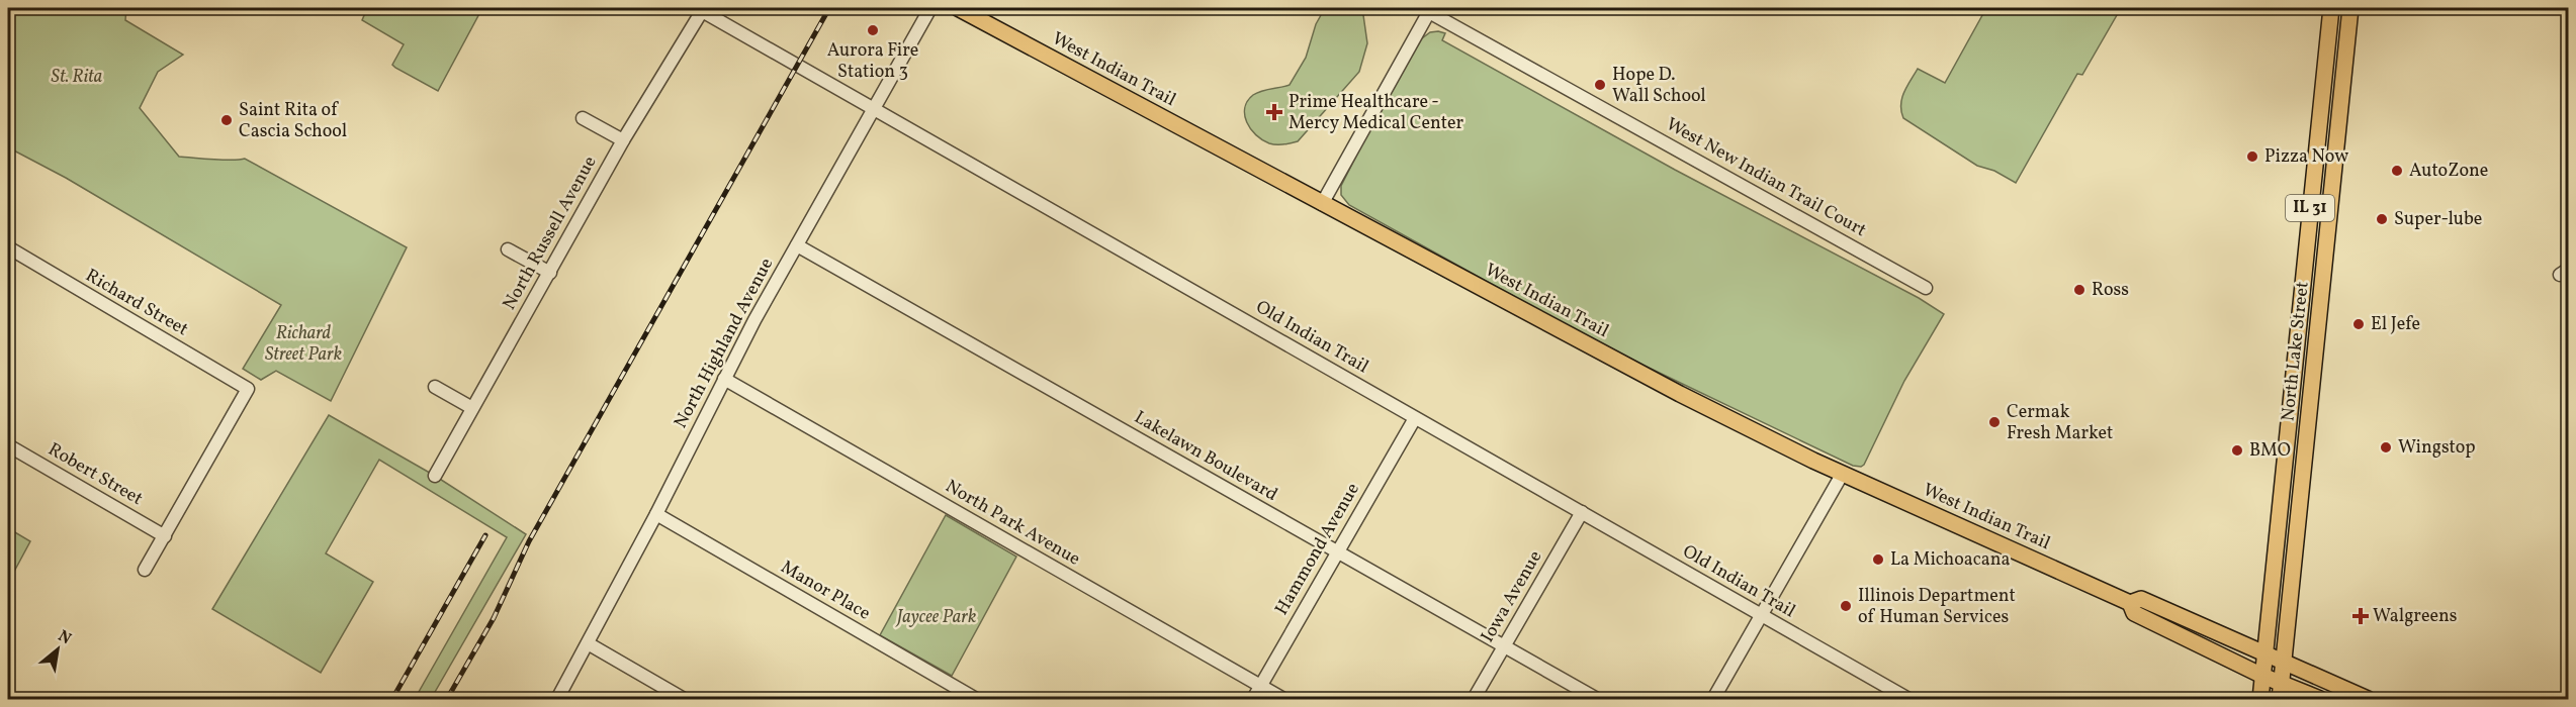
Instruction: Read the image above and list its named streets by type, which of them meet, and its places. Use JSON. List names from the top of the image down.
{
  "streets": {
    "main road": ["West Indian Trail", "IL 31", "North Lake Street"],
    "street": [
      "West New Indian Trail Court",
      "North Russell Avenue",
      "Richard Street",
      "Old Indian Trail",
      "North Highland Avenue",
      "Lakelawn Boulevard",
      "Robert Street",
      "North Park Avenue",
      "Hammond Avenue",
      "Manor Place",
      "Iowa Avenue"
    ]
  },
  "crossings": [
    ["West Indian Trail", "North Lake Street"],
    ["North Russell Avenue", "Old Indian Trail"],
    ["Richard Street", "Robert Street"],
    ["Old Indian Trail", "North Highland Avenue"],
    ["Old Indian Trail", "Hammond Avenue"],
    ["Old Indian Trail", "Iowa Avenue"],
    ["North Highland Avenue", "Lakelawn Boulevard"],
    ["North Highland Avenue", "North Park Avenue"],
    ["North Highland Avenue", "Manor Place"],
    ["Lakelawn Boulevard", "Hammond Avenue"],
    ["Lakelawn Boulevard", "Iowa Avenue"],
    ["North Park Avenue", "Hammond Avenue"]
  ],
  "parks": ["St. Rita", "Richard Street Park", "Jaycee Park"],
  "places": {
    "other": [
      "Aurora Fire Station 3",
      "Hope D. Wall School",
      "Saint Rita of Cascia School",
      "Pizza Now",
      "AutoZone",
      "Super-lube",
      "Ross",
      "El Jefe",
      "Cermak Fresh Market",
      "Wingstop",
      "BMO",
      "La Michoacana",
      "Illinois Department of Human Services"
    ],
    "health": ["Prime Healthcare - Mercy Medical Center", "Walgreens"]
  },
  "north": "top right"
}
